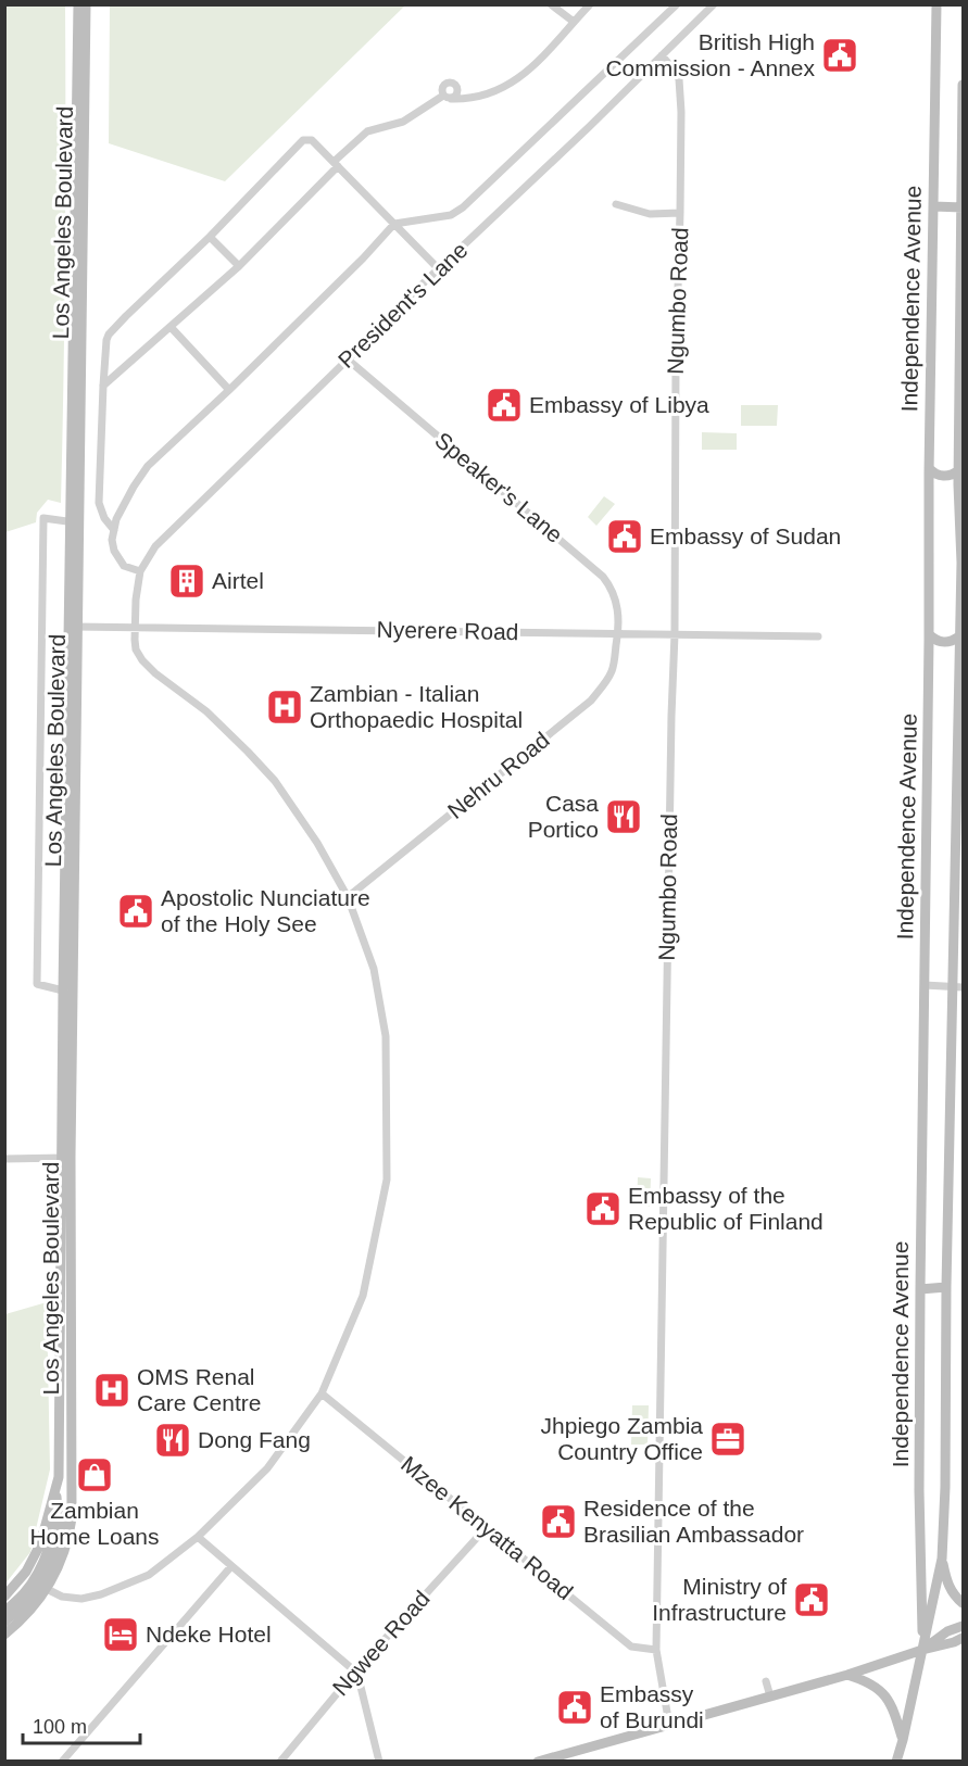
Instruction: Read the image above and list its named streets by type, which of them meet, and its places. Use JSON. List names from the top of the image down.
{
  "streets": {
    "main road": ["Los Angeles Boulevard", "Independence Avenue"],
    "street": [
      "Ngumbo Road",
      "President's Lane",
      "Speaker's Lane",
      "Nyerere Road",
      "Nehru Road",
      "Mzee Kenyatta Road",
      "Ngwee Road"
    ]
  },
  "crossings": [
    ["Los Angeles Boulevard", "President's Lane"],
    ["Los Angeles Boulevard", "Nyerere Road"],
    ["Ngumbo Road", "President's Lane"],
    ["Ngumbo Road", "Nyerere Road"],
    ["Ngumbo Road", "Mzee Kenyatta Road"],
    ["President's Lane", "Speaker's Lane"],
    ["President's Lane", "Nyerere Road"],
    ["President's Lane", "Nehru Road"],
    ["President's Lane", "Mzee Kenyatta Road"],
    ["Speaker's Lane", "Nyerere Road"],
    ["Speaker's Lane", "Nehru Road"],
    ["Nyerere Road", "Nehru Road"],
    ["Mzee Kenyatta Road", "Ngwee Road"]
  ],
  "places": {
    "public building": [
      "British High Commission - Annex",
      "Embassy of Libya",
      "Embassy of Sudan",
      "Apostolic Nunciature of the Holy See",
      "Embassy of the Republic of Finland",
      "Residence of the Brasilian Ambassador",
      "Ministry of Infrastructure",
      "Embassy of Burundi"
    ],
    "building": ["Airtel"],
    "hospital": ["Zambian - Italian Orthopaedic Hospital", "OMS Renal Care Centre"],
    "restaurant": ["Casa Portico", "Dong Fang"],
    "office": ["Jhpiego Zambia Country Office"],
    "shop": ["Zambian Home Loans"],
    "hotel": ["Ndeke Hotel"]
  },
  "scale_bar": "100 m"
}
